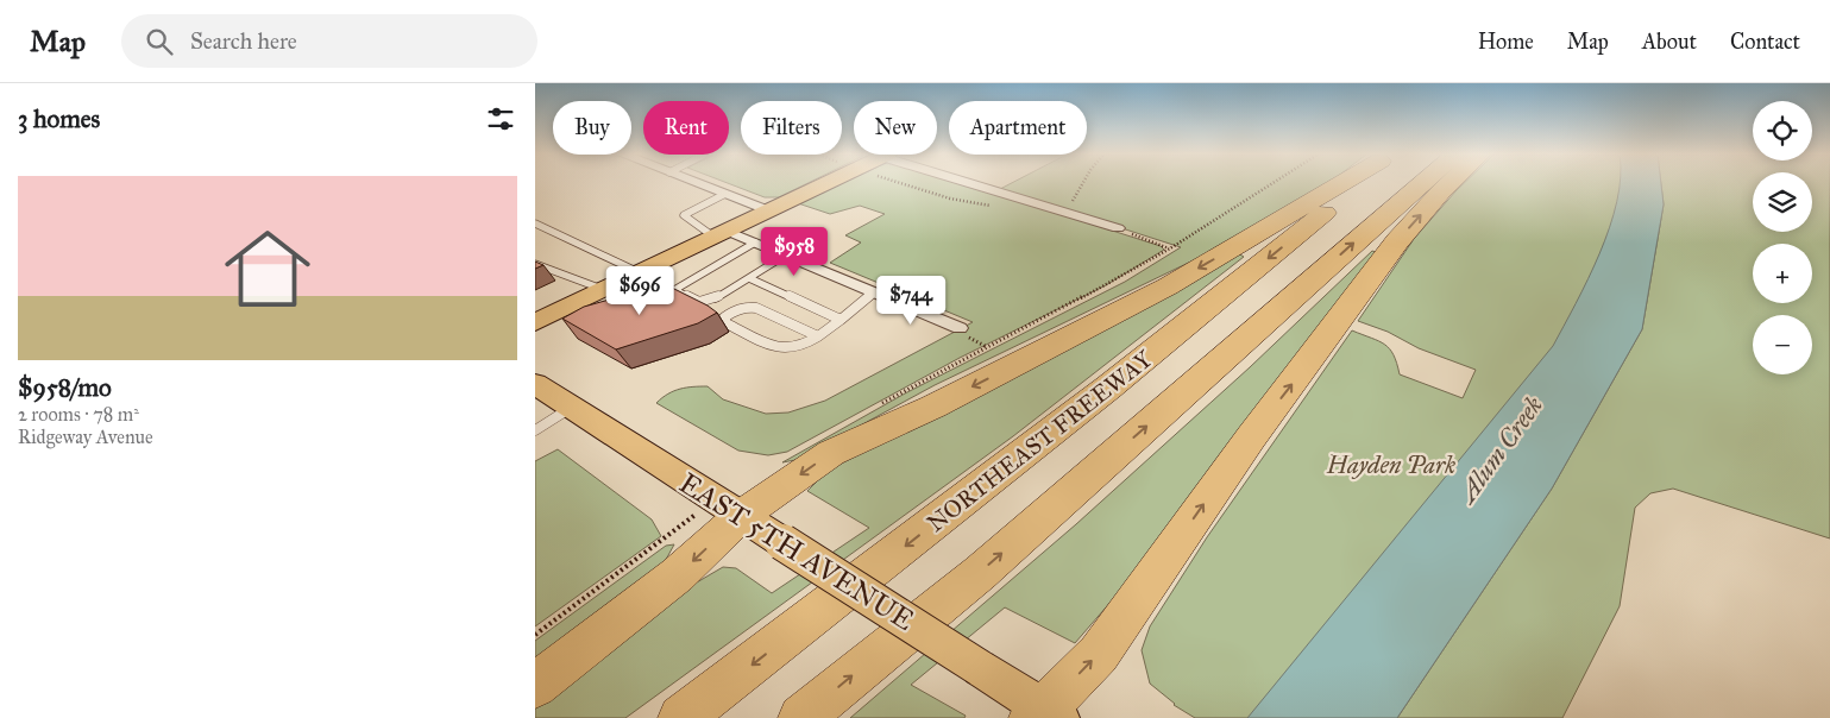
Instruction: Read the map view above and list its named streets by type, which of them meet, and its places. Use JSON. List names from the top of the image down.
{
  "streets": {
    "highway": ["NORTHEAST FREEWAY"],
    "main road": ["EAST 5TH AVENUE"]
  },
  "water": ["Alum Creek"],
  "parks": ["Hayden Park"],
  "page": {
    "header": "Map",
    "search": "Search here",
    "nav": [
      "Home",
      "Map",
      "About",
      "Contact"
    ],
    "heading": "3 homes",
    "map_buttons": ["+", "−"],
    "chip": [
      "Buy",
      "Rent",
      "Filters",
      "New",
      "Apartment"
    ],
    "list": [
      {
        "name": "$958/mo",
        "note": "2 rooms · 78 m² · Ridgeway Avenue"
      }
    ],
    "price": ["$958", "$696", "$744"]
  }
}
